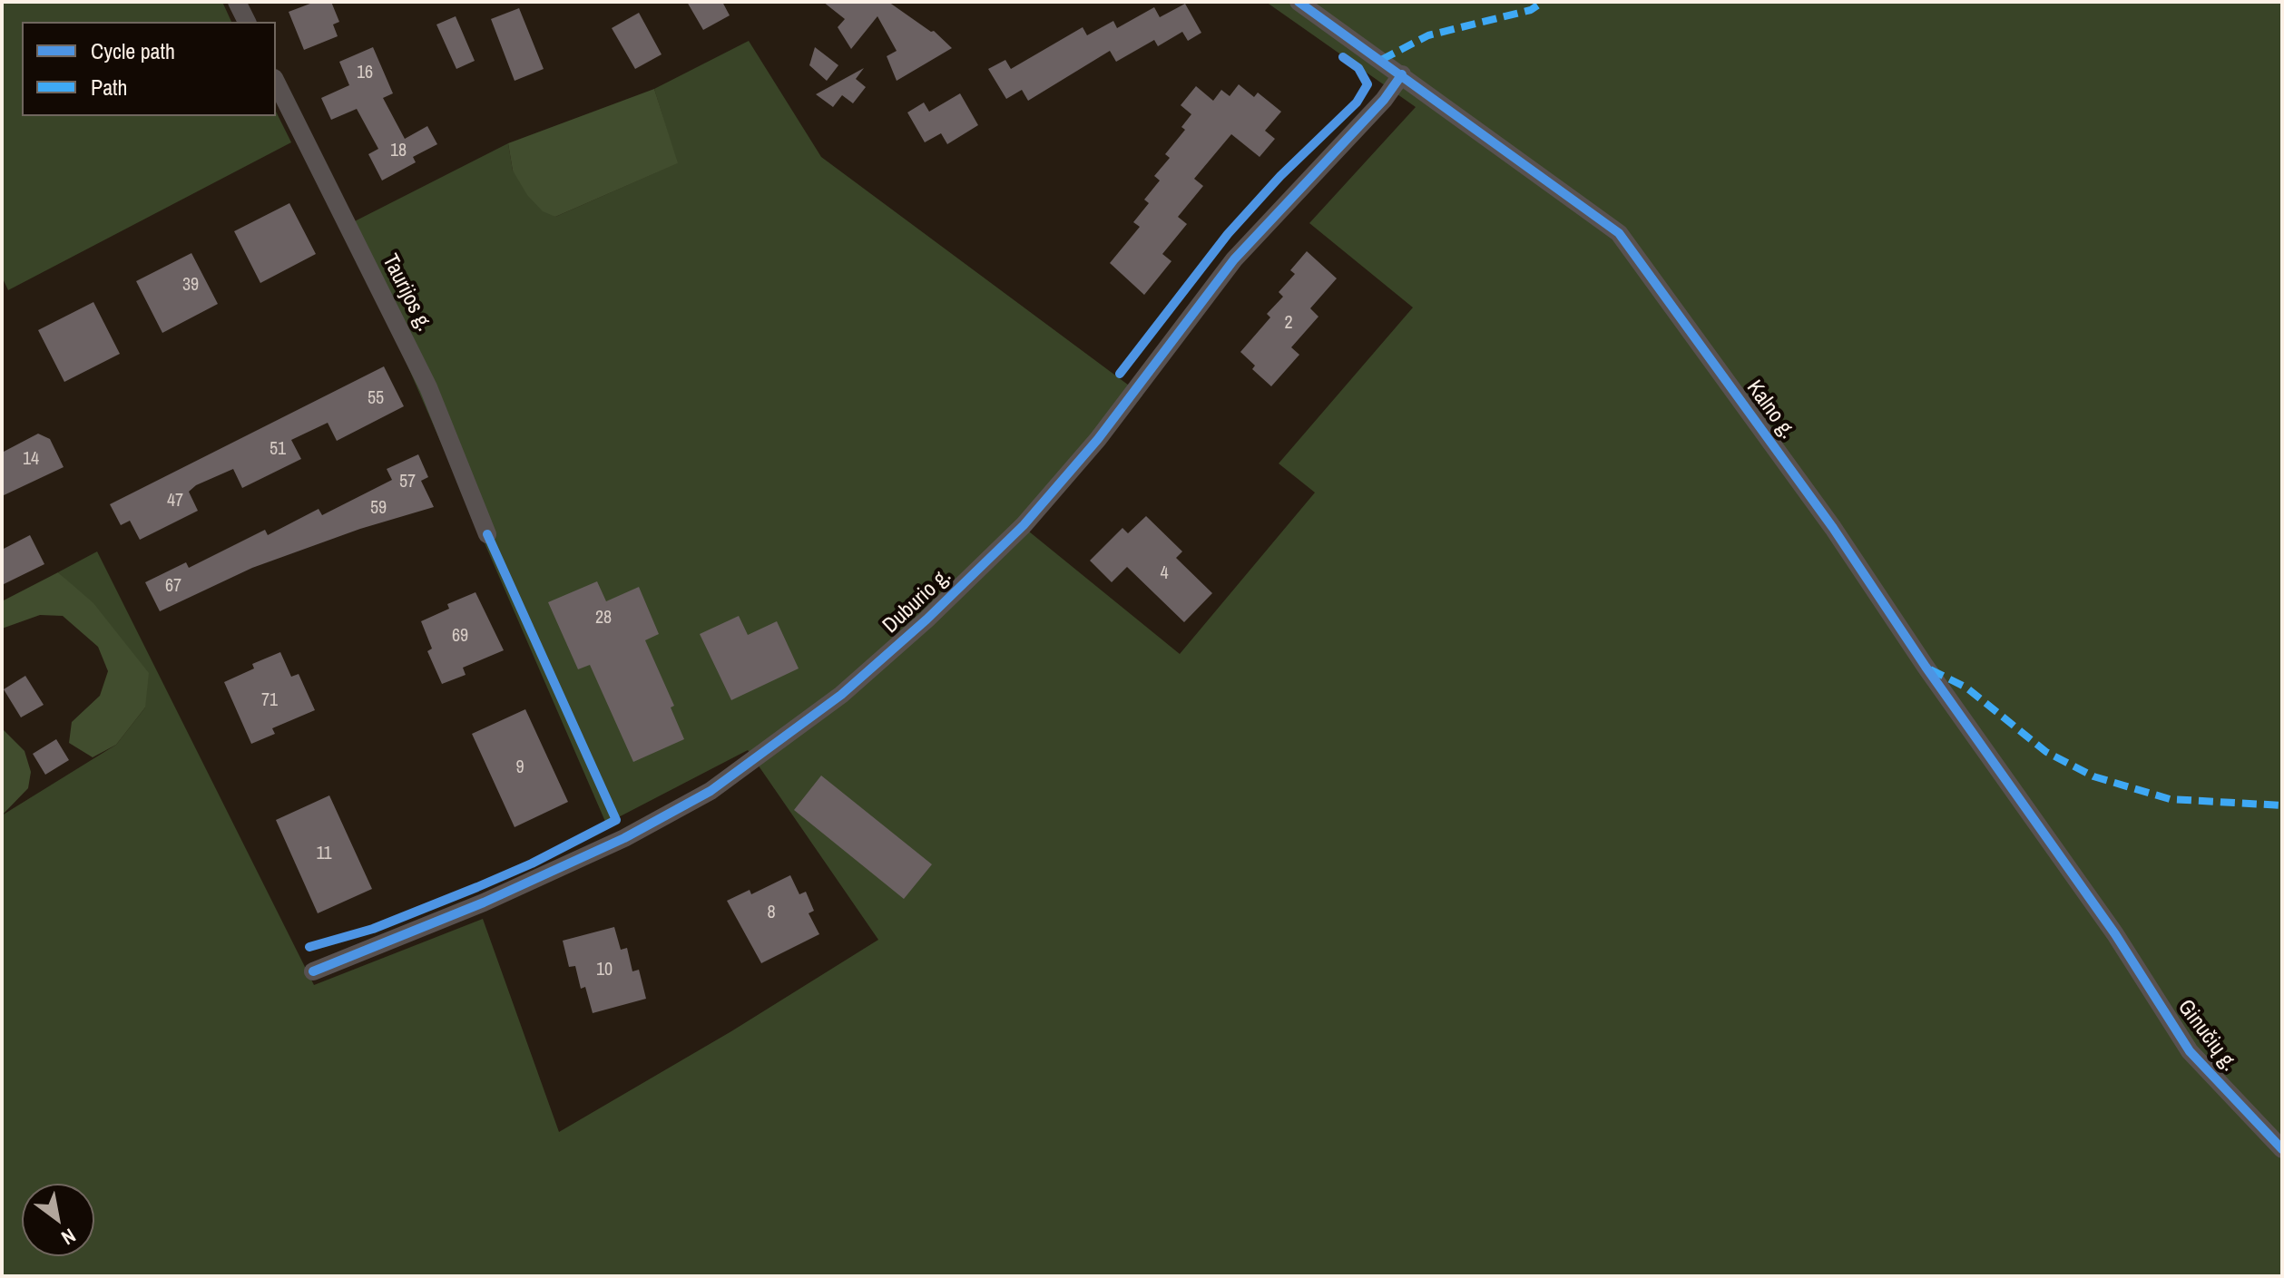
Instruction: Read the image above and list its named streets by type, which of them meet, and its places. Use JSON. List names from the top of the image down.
{
  "streets": {
    "street": [
      "Taurijos g.",
      "Kalno g.",
      "Duburio g.",
      "Ginučių g."
    ]
  },
  "crossings": [
    ["Kalno g.", "Duburio g."],
    ["Kalno g.", "Ginučių g."]
  ],
  "house_numbers": [
    "16",
    "18",
    "39",
    "2",
    "55",
    "51",
    "14",
    "57",
    "47",
    "59",
    "4",
    "67",
    "28",
    "69",
    "71",
    "9",
    "11",
    "8",
    "10"
  ],
  "legend": ["Cycle path", "Path"],
  "north": "bottom right"
}
